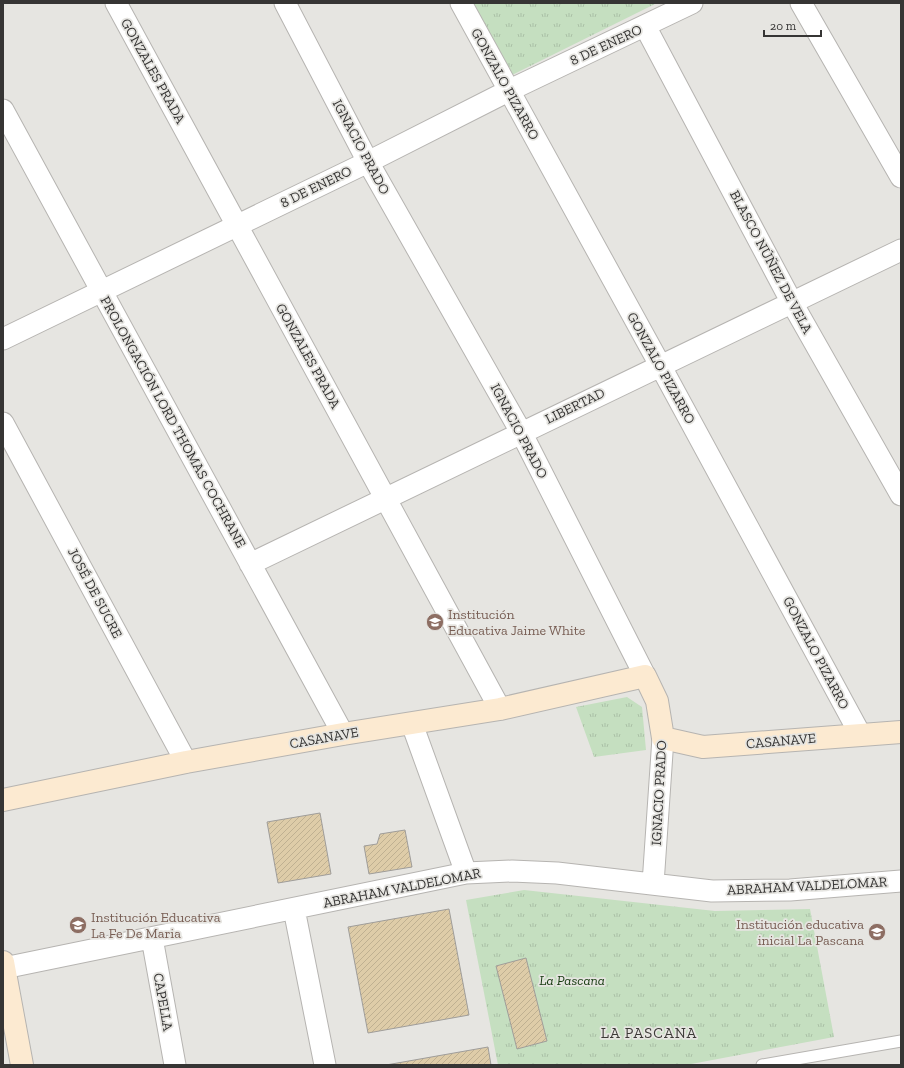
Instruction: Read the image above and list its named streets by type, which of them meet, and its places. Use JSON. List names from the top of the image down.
{
  "streets": {
    "street": [
      "8 DE ENERO",
      "GONZALES PRADA",
      "GONZALO PIZARRO",
      "IGNACIO PRADO",
      "BLASCO NÚÑEZ DE VELA",
      "LIBERTAD",
      "PROLONGACIÓN LORD THOMAS COCHRANE",
      "JOSÉ DE SUCRE",
      "CASANAVE",
      "ABRAHAM VALDELOMAR",
      "CAPELLA"
    ]
  },
  "crossings": [
    ["8 DE ENERO", "GONZALES PRADA"],
    ["8 DE ENERO", "GONZALO PIZARRO"],
    ["8 DE ENERO", "IGNACIO PRADO"],
    ["8 DE ENERO", "BLASCO NÚÑEZ DE VELA"],
    ["8 DE ENERO", "PROLONGACIÓN LORD THOMAS COCHRANE"],
    ["GONZALES PRADA", "LIBERTAD"],
    ["GONZALES PRADA", "CASANAVE"],
    ["GONZALO PIZARRO", "LIBERTAD"],
    ["GONZALO PIZARRO", "CASANAVE"],
    ["IGNACIO PRADO", "LIBERTAD"],
    ["IGNACIO PRADO", "CASANAVE"],
    ["IGNACIO PRADO", "ABRAHAM VALDELOMAR"],
    ["BLASCO NÚÑEZ DE VELA", "LIBERTAD"],
    ["LIBERTAD", "PROLONGACIÓN LORD THOMAS COCHRANE"],
    ["PROLONGACIÓN LORD THOMAS COCHRANE", "CASANAVE"],
    ["JOSÉ DE SUCRE", "CASANAVE"],
    ["ABRAHAM VALDELOMAR", "CAPELLA"]
  ],
  "districts": ["LA PASCANA"],
  "parks": ["La Pascana"],
  "places": {
    "school or university": ["Institución Educativa Jaime White", "Institución Educativa La Fe De Maria", "Institución educativa inicial La Pascana"]
  },
  "scale_bar": "20 m"
}
